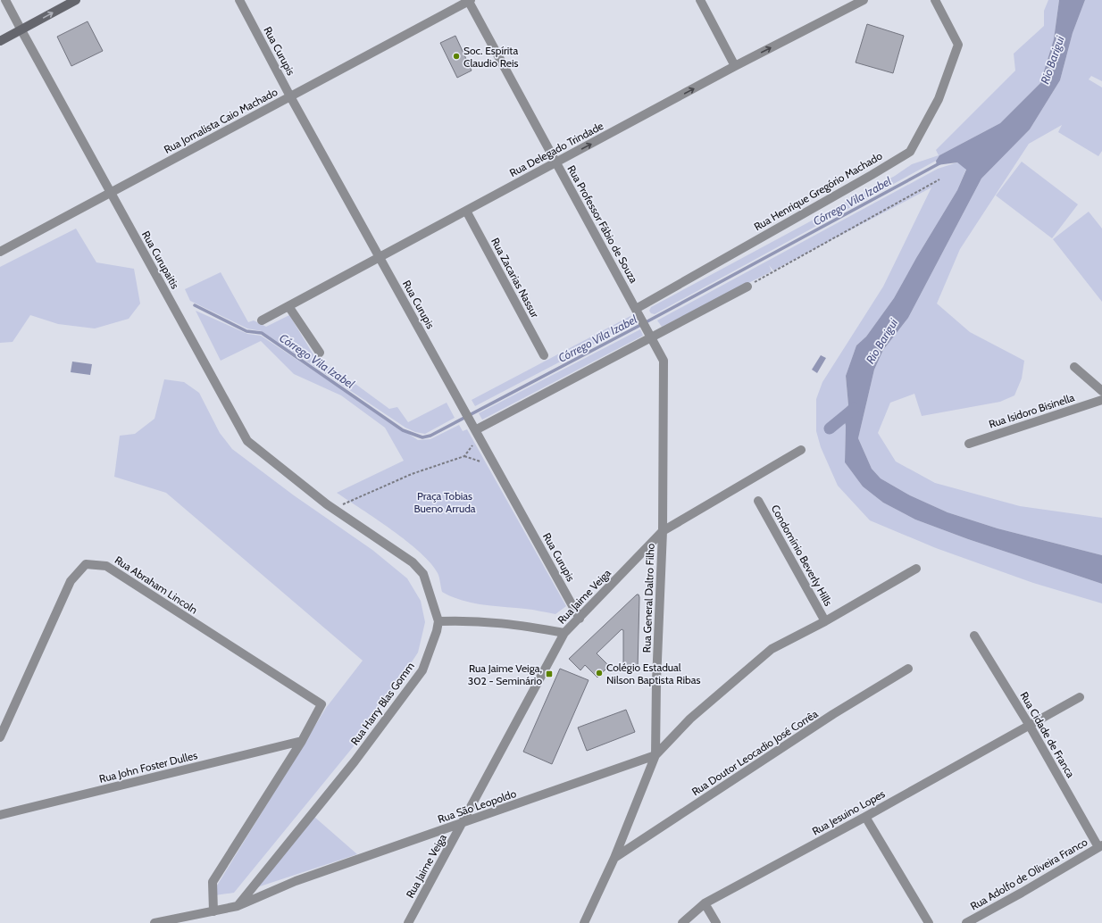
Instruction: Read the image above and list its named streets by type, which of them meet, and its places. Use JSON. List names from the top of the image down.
{
  "streets": {
    "street": [
      "Rua Curupis",
      "Rua Jornalista Caio Machado",
      "Rua Delegado Trindade",
      "Rua Henrique Gregório Machado",
      "Rua Professor Fábio de Souza",
      "Rua Curupaitis",
      "Rua Zacarias Nassur",
      "Rua Isidoro Bisinella",
      "Condomínio Beverly Hills",
      "Rua Abraham Lincoln",
      "Rua Jaime Veiga",
      "Rua General Daltro Filho",
      "Rua Harry Blas Gomm",
      "Rua Cidade de Franca",
      "Rua Doutor Leocadio José Corrêa",
      "Rua John Foster Dulles",
      "Rua São Leopoldo",
      "Rua Jesuino Lopes",
      "Rua Adolfo de Oliveira Franco"
    ]
  },
  "crossings": [
    ["Rua Curupis", "Rua Jornalista Caio Machado"],
    ["Rua Curupis", "Rua Delegado Trindade"],
    ["Rua Curupis", "Rua Jaime Veiga"],
    ["Rua Jornalista Caio Machado", "Rua Professor Fábio de Souza"],
    ["Rua Jornalista Caio Machado", "Rua Curupaitis"],
    ["Rua Delegado Trindade", "Rua Professor Fábio de Souza"],
    ["Rua Delegado Trindade", "Rua Zacarias Nassur"],
    ["Rua Henrique Gregório Machado", "Rua Professor Fábio de Souza"],
    ["Rua Henrique Gregório Machado", "Rua General Daltro Filho"],
    ["Rua Professor Fábio de Souza", "Rua General Daltro Filho"],
    ["Condomínio Beverly Hills", "Rua São Leopoldo"],
    ["Rua Abraham Lincoln", "Rua John Foster Dulles"],
    ["Rua Jaime Veiga", "Rua General Daltro Filho"],
    ["Rua Jaime Veiga", "Rua São Leopoldo"],
    ["Rua General Daltro Filho", "Rua Doutor Leocadio José Corrêa"],
    ["Rua General Daltro Filho", "Rua São Leopoldo"],
    ["Rua Harry Blas Gomm", "Rua São Leopoldo"],
    ["Rua Cidade de Franca", "Rua Jesuino Lopes"],
    ["Rua Cidade de Franca", "Rua Adolfo de Oliveira Franco"]
  ],
  "one_way": ["Rua Delegado Trindade"],
  "water": ["Rio Barigui", "Córrego Vila Izabel"],
  "parks": ["Praça Tobias Bueno Arruda"],
  "places": {
    "other": ["Soc. Espírita Claudio Reis", "Colégio Estadual Nilson Baptista Ribas"],
    "transit": ["Rua Jaime Veiga, 302 - Seminário"]
  }
}
